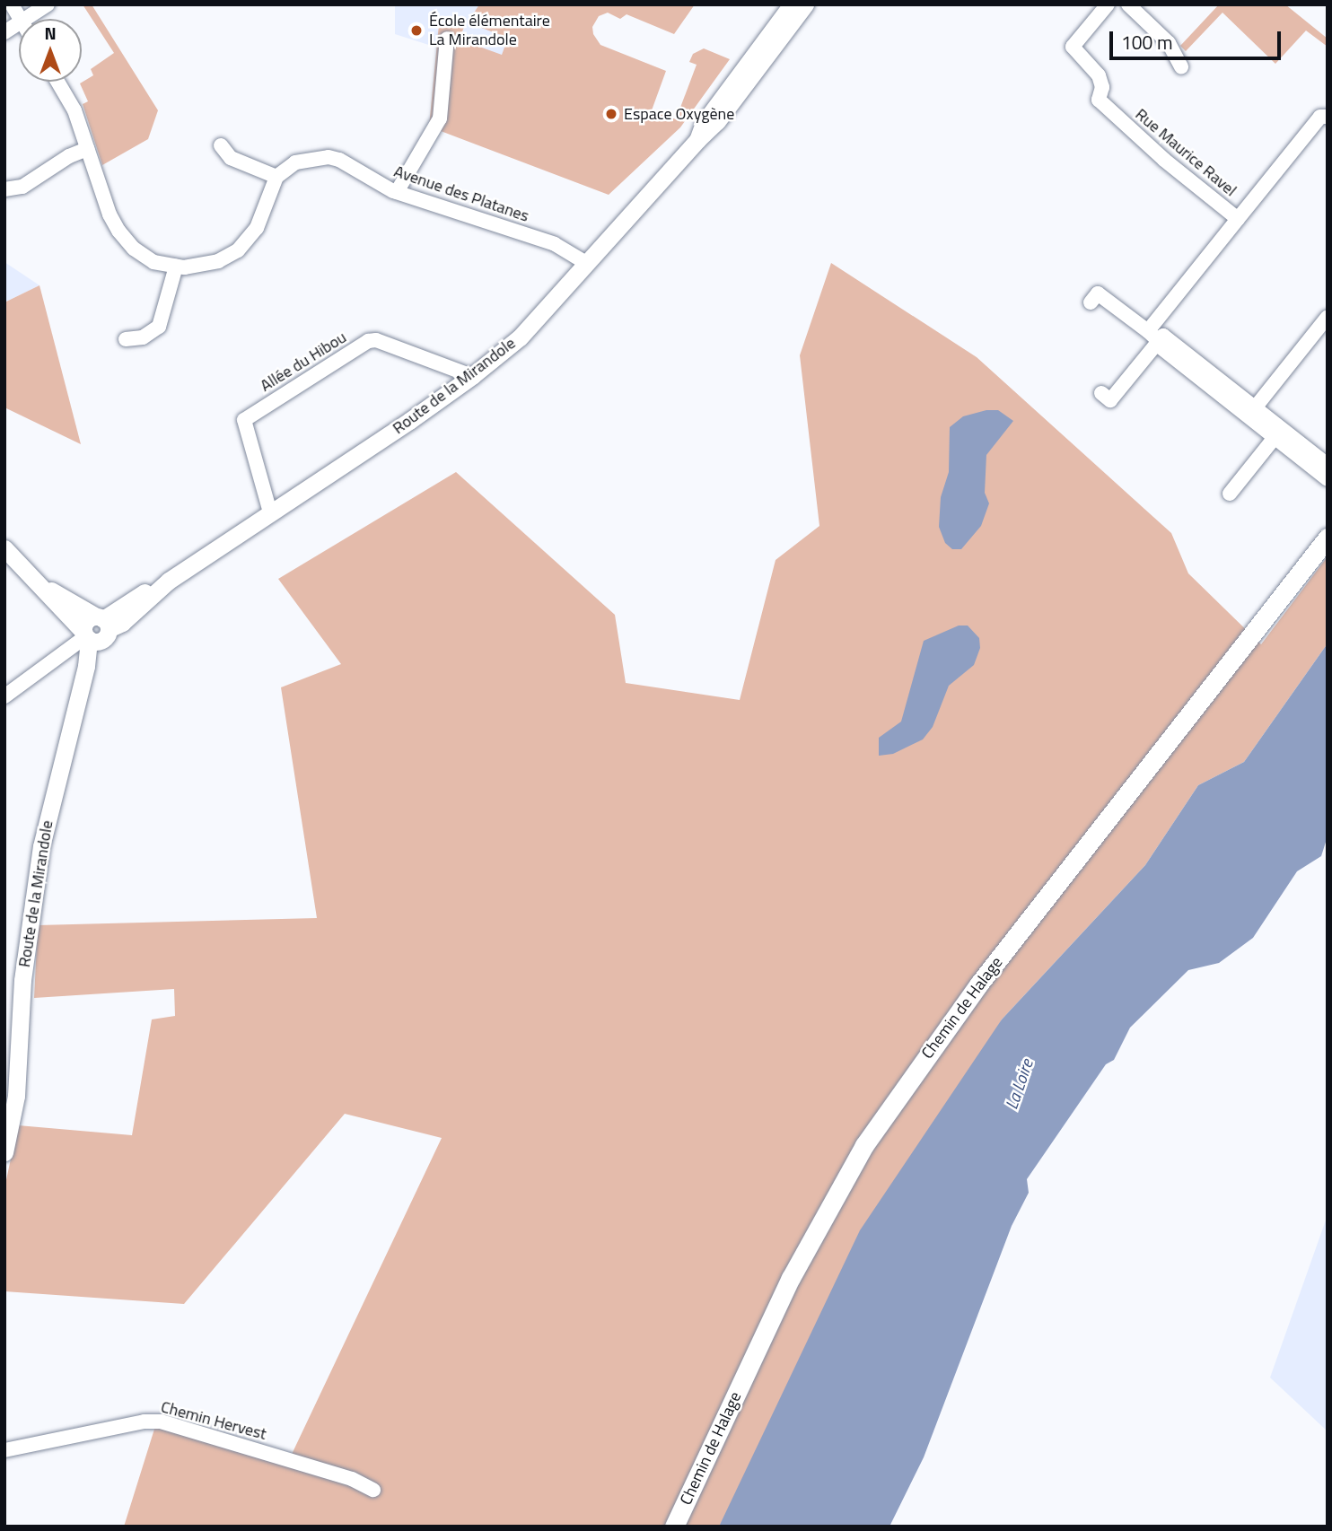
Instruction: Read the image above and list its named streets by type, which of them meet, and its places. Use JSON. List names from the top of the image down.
{
  "streets": {
    "main road": ["Chemin de Halage"],
    "street": [
      "Rue Maurice Ravel",
      "Avenue des Platanes",
      "Allée du Hibou",
      "Route de la Mirandole",
      "Chemin Hervest"
    ]
  },
  "crossings": [
    ["Avenue des Platanes", "Route de la Mirandole"],
    ["Allée du Hibou", "Route de la Mirandole"]
  ],
  "water": ["La Loire"],
  "places": ["École élémentaire La Mirandole", "Espace Oxygène"],
  "scale_bar": "100 m",
  "north": "top"
}
